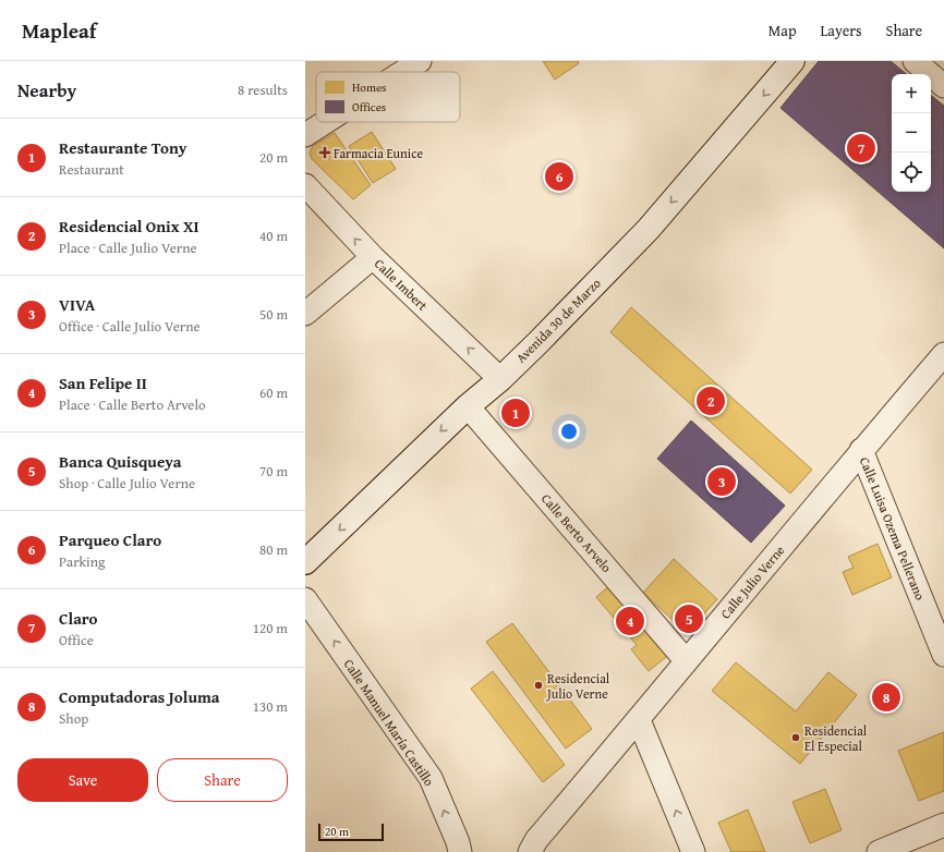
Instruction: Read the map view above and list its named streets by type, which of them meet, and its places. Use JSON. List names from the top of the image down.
{
  "streets": {
    "main road": ["Avenida 30 de Marzo"],
    "street": [
      "Calle Imbert",
      "Calle Luisa Ozema Pellerano",
      "Calle Berto Arvelo",
      "Calle Julio Verne",
      "Calle Manuel María Castillo"
    ]
  },
  "crossings": [
    ["Calle Imbert", "Avenida 30 de Marzo"],
    ["Avenida 30 de Marzo", "Calle Berto Arvelo"],
    ["Calle Luisa Ozema Pellerano", "Calle Julio Verne"],
    ["Calle Berto Arvelo", "Calle Julio Verne"]
  ],
  "one_way": ["Calle Imbert", "Avenida 30 de Marzo", "Calle Manuel María Castillo"],
  "places": {
    "health": ["Farmacia Eunice"],
    "other": ["Residencial Julio Verne", "Residencial El Especial"]
  },
  "legend": ["Homes", "Offices"],
  "scale_bar": "20 m",
  "page": {
    "header": "Mapleaf",
    "nav": ["Map", "Layers", "Share"],
    "heading": ["Nearby", "8 results"],
    "map_buttons": ["+", "−"],
    "list": [
      {
        "mark": "1",
        "name": "Restaurante Tony",
        "note": "Restaurant",
        "value": "20 m"
      },
      {
        "mark": "2",
        "name": "Residencial Onix XI",
        "note": "Place · Calle Julio Verne",
        "value": "40 m"
      },
      {
        "mark": "3",
        "name": "VIVA",
        "note": "Office · Calle Julio Verne",
        "value": "50 m"
      },
      {
        "mark": "4",
        "name": "San Felipe II",
        "note": "Place · Calle Berto Arvelo",
        "value": "60 m"
      },
      {
        "mark": "5",
        "name": "Banca Quisqueya",
        "note": "Shop · Calle Julio Verne",
        "value": "70 m"
      },
      {
        "mark": "6",
        "name": "Parqueo Claro",
        "note": "Parking",
        "value": "80 m"
      },
      {
        "mark": "7",
        "name": "Claro",
        "note": "Office",
        "value": "120 m"
      },
      {
        "mark": "8",
        "name": "Computadoras Joluma",
        "note": "Shop",
        "value": "130 m"
      }
    ],
    "pins": [
      "7",
      "6",
      "2",
      "1",
      "3",
      "5",
      "4",
      "8"
    ],
    "buttons": ["Save", "Share"],
    "scale": "20 m"
  }
}
